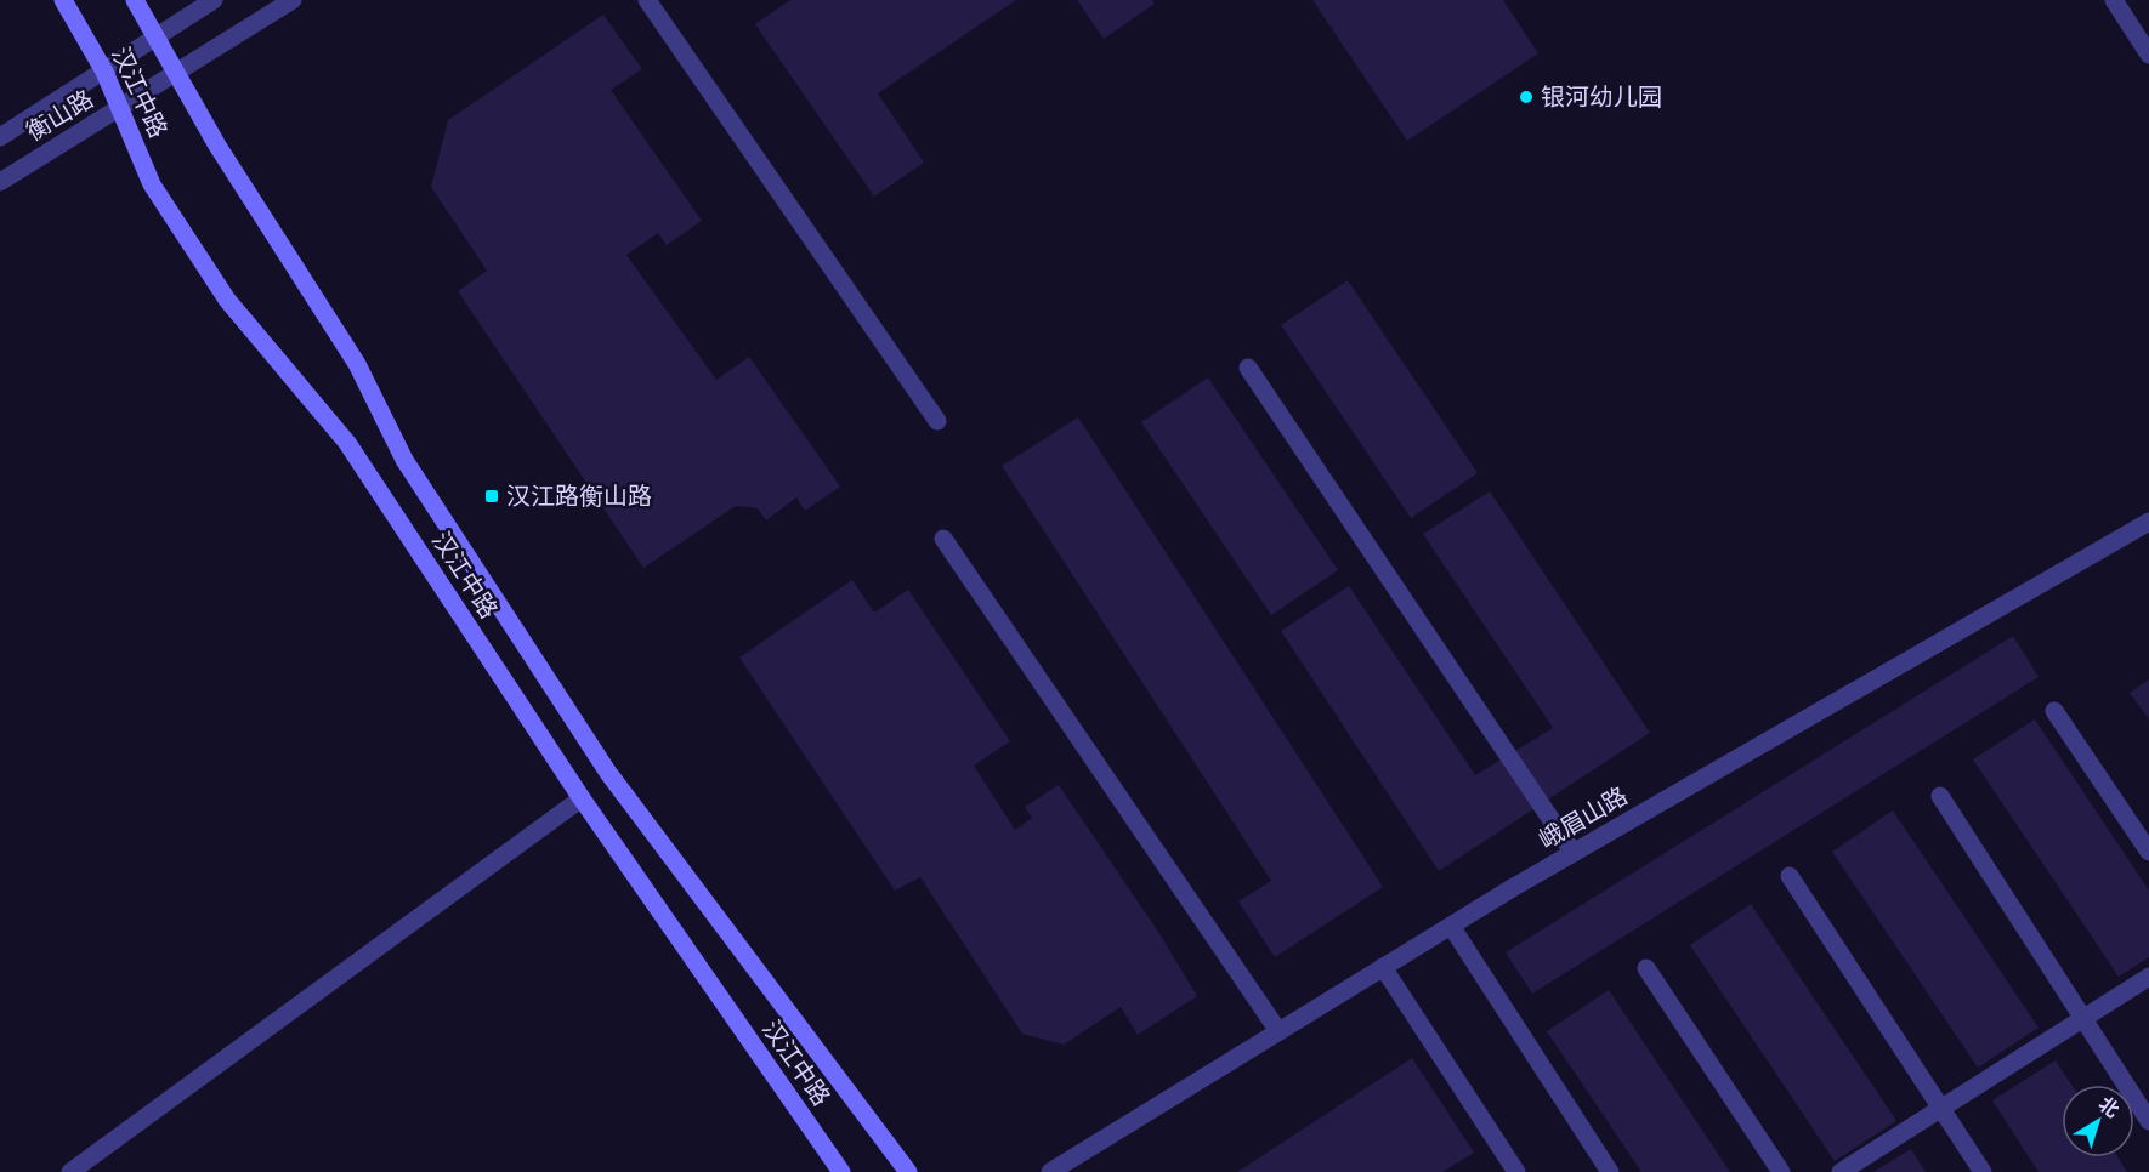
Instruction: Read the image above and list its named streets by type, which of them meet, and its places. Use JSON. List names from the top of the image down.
{
  "streets": {
    "main road": ["汉江中路"],
    "street": ["衡山路", "峨眉山路"]
  },
  "crossings": [
    ["汉江中路", "衡山路"]
  ],
  "places": {
    "other": ["银河幼儿园"],
    "transit": ["汉江路衡山路"]
  },
  "north": "top right"
}
